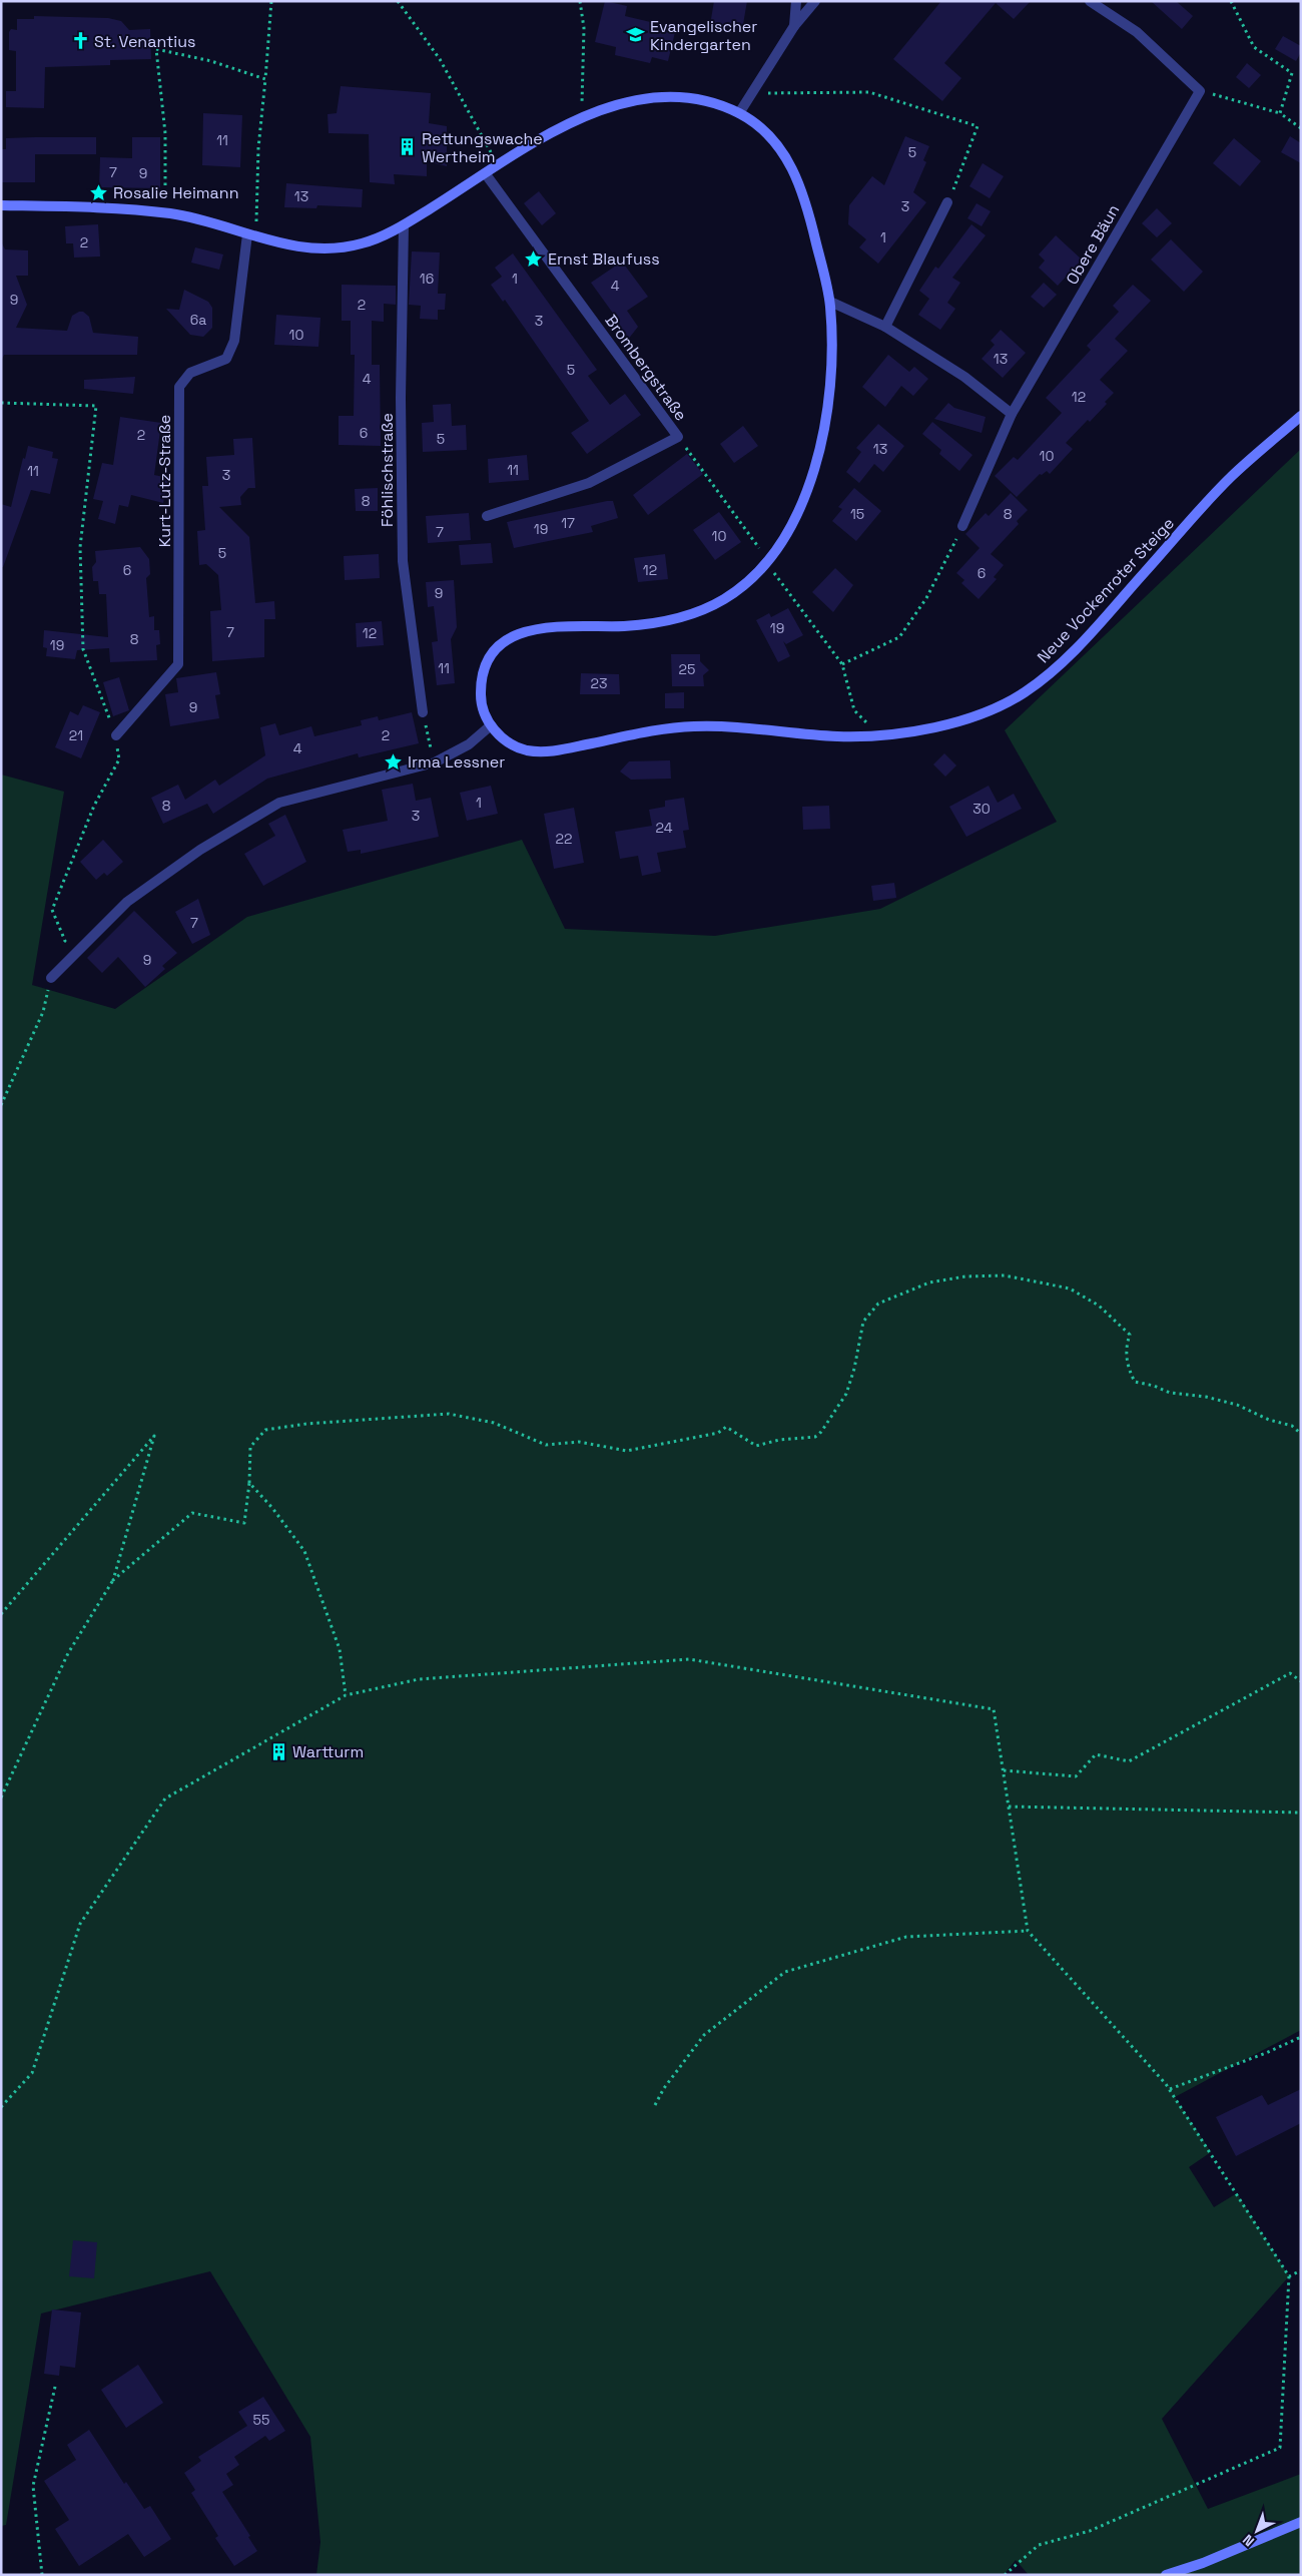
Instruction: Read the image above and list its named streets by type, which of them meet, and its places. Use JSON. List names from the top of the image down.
{
  "streets": {
    "main road": ["Neue Vockenroter Steige"],
    "street": [
      "Obere Bäun",
      "Brombergstraße",
      "Föhlischstraße",
      "Kurt-Lutz-Straße"
    ]
  },
  "crossings": [
    ["Brombergstraße", "Neue Vockenroter Steige"],
    ["Föhlischstraße", "Neue Vockenroter Steige"],
    ["Kurt-Lutz-Straße", "Neue Vockenroter Steige"]
  ],
  "places": {
    "school or university": ["Evangelischer Kindergarten"],
    "church": ["St. Venantius"],
    "building": ["Rettungswache Wertheim", "Wartturm"],
    "place": ["Rosalie Heimann", "Ernst Blaufuss", "Irma Lessner"]
  },
  "house_numbers": [
    "11",
    "5",
    "7",
    "9",
    "13",
    "3",
    "1",
    "2",
    "16",
    "1",
    "4",
    "9",
    "2",
    "6a",
    "3",
    "10",
    "13",
    "5",
    "4",
    "12",
    "6",
    "2",
    "5",
    "13",
    "10",
    "11",
    "11",
    "3",
    "8",
    "15",
    "8",
    "17",
    "19",
    "7",
    "10",
    "5",
    "6",
    "12",
    "6",
    "9",
    "19",
    "7",
    "12",
    "8",
    "19",
    "11",
    "25",
    "23",
    "9",
    "21",
    "2",
    "4",
    "1",
    "8",
    "30",
    "3",
    "24",
    "22",
    "7",
    "9",
    "55"
  ],
  "north": "bottom left"
}
